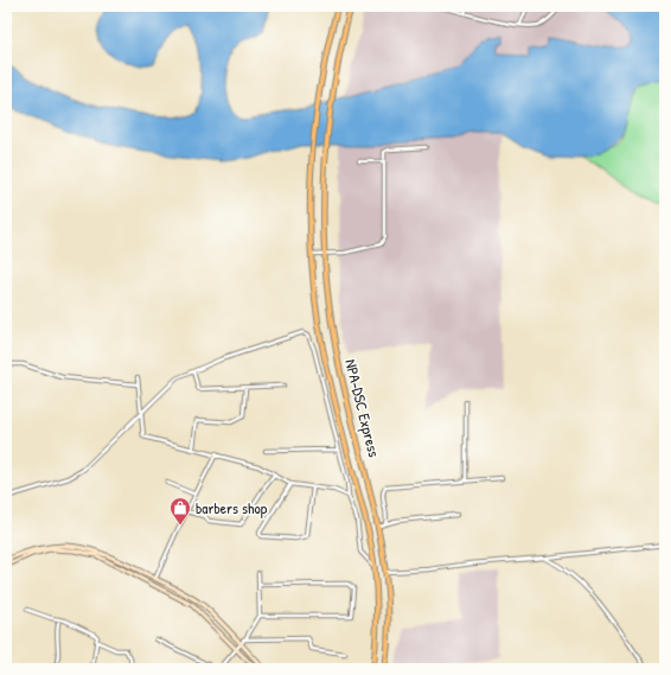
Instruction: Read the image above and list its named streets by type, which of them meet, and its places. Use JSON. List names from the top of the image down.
{
  "streets": {
    "main road": ["NPA-DSC Express"]
  },
  "places": {
    "shop": ["barbers shop"]
  }
}
